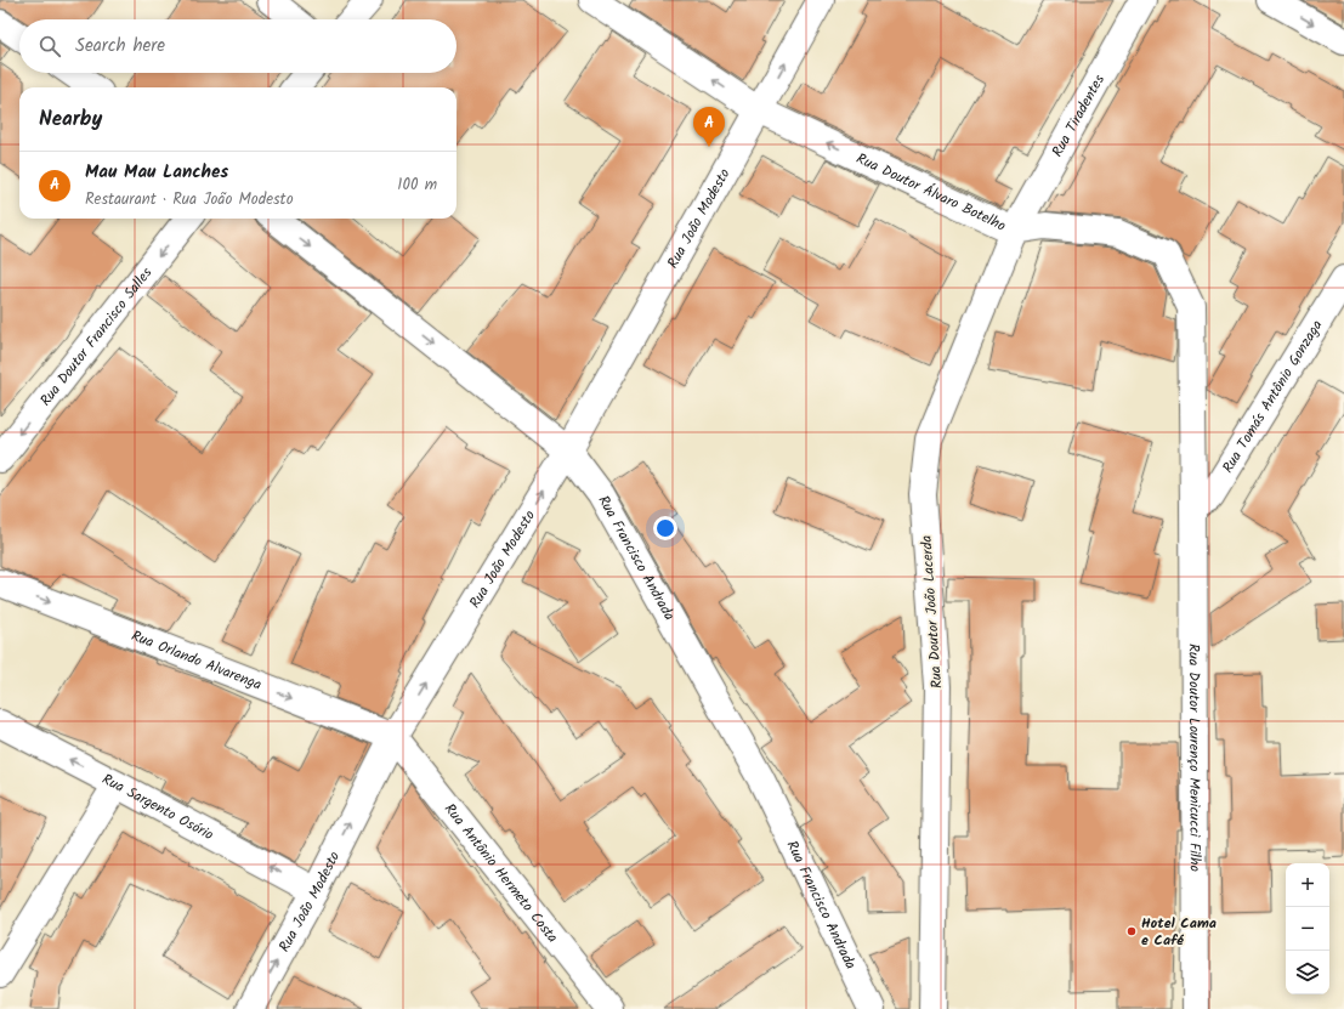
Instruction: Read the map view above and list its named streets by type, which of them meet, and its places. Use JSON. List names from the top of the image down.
{
  "streets": {
    "street": [
      "Rua Tiradentes",
      "Rua Doutor Álvaro Botelho",
      "Rua João Modesto",
      "Rua Doutor Francisco Salles",
      "Rua Tomás Antônio Gonzaga",
      "Rua Francisco Andrada",
      "Rua Doutor João Lacerda",
      "Rua Orlando Alvarenga",
      "Rua Doutor Lourenço Menicucci Filho",
      "Rua Sargento Osório",
      "Rua Antônio Hermeto Costa"
    ]
  },
  "crossings": [
    ["Rua Tiradentes", "Rua Doutor Álvaro Botelho"],
    ["Rua Tiradentes", "Rua Doutor João Lacerda"],
    ["Rua Doutor Álvaro Botelho", "Rua João Modesto"],
    ["Rua Doutor Álvaro Botelho", "Rua Tomás Antônio Gonzaga"],
    ["Rua Doutor Álvaro Botelho", "Rua Doutor João Lacerda"],
    ["Rua Doutor Álvaro Botelho", "Rua Doutor Lourenço Menicucci Filho"],
    ["Rua João Modesto", "Rua Francisco Andrada"],
    ["Rua João Modesto", "Rua Orlando Alvarenga"],
    ["Rua João Modesto", "Rua Sargento Osório"],
    ["Rua João Modesto", "Rua Antônio Hermeto Costa"],
    ["Rua Tomás Antônio Gonzaga", "Rua Doutor Lourenço Menicucci Filho"],
    ["Rua Orlando Alvarenga", "Rua Antônio Hermeto Costa"]
  ],
  "one_way": [
    "Rua Doutor Álvaro Botelho",
    "Rua João Modesto",
    "Rua Doutor Francisco Salles",
    "Rua Francisco Andrada",
    "Rua Orlando Alvarenga",
    "Rua Sargento Osório"
  ],
  "places": ["Hotel Cama e Café"],
  "page": {
    "search": "Search here",
    "heading": "Nearby",
    "pins": "A",
    "list": [
      {
        "mark": "A",
        "name": "Mau Mau Lanches",
        "note": "Restaurant · Rua João Modesto",
        "value": "100 m"
      }
    ],
    "map_buttons": ["+", "−"]
  }
}
